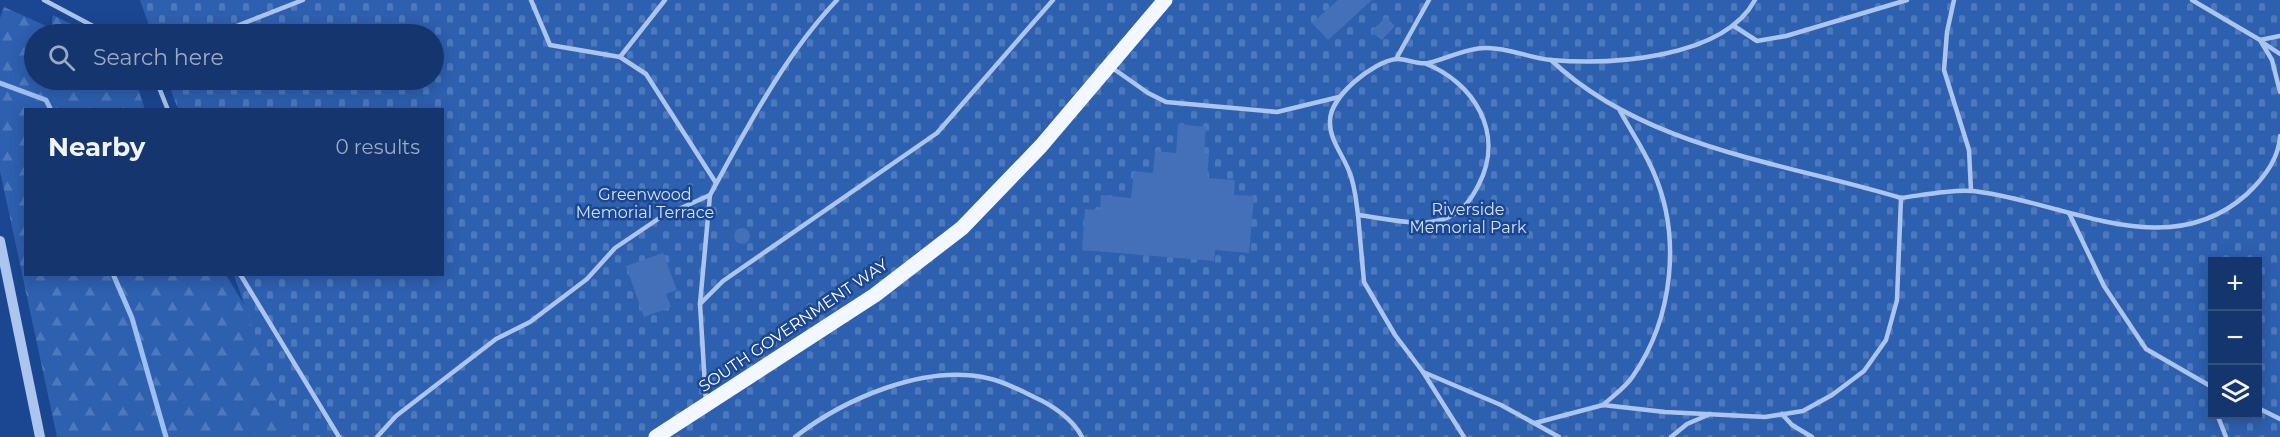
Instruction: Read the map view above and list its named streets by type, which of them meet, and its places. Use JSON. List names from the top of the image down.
{
  "streets": {
    "main road": ["SOUTH GOVERNMENT WAY"]
  },
  "parks": ["Greenwood Memorial Terrace", "Riverside Memorial Park"],
  "page": {
    "search": "Search here",
    "heading": ["Nearby", "0 results"],
    "map_buttons": ["+", "−"]
  }
}
